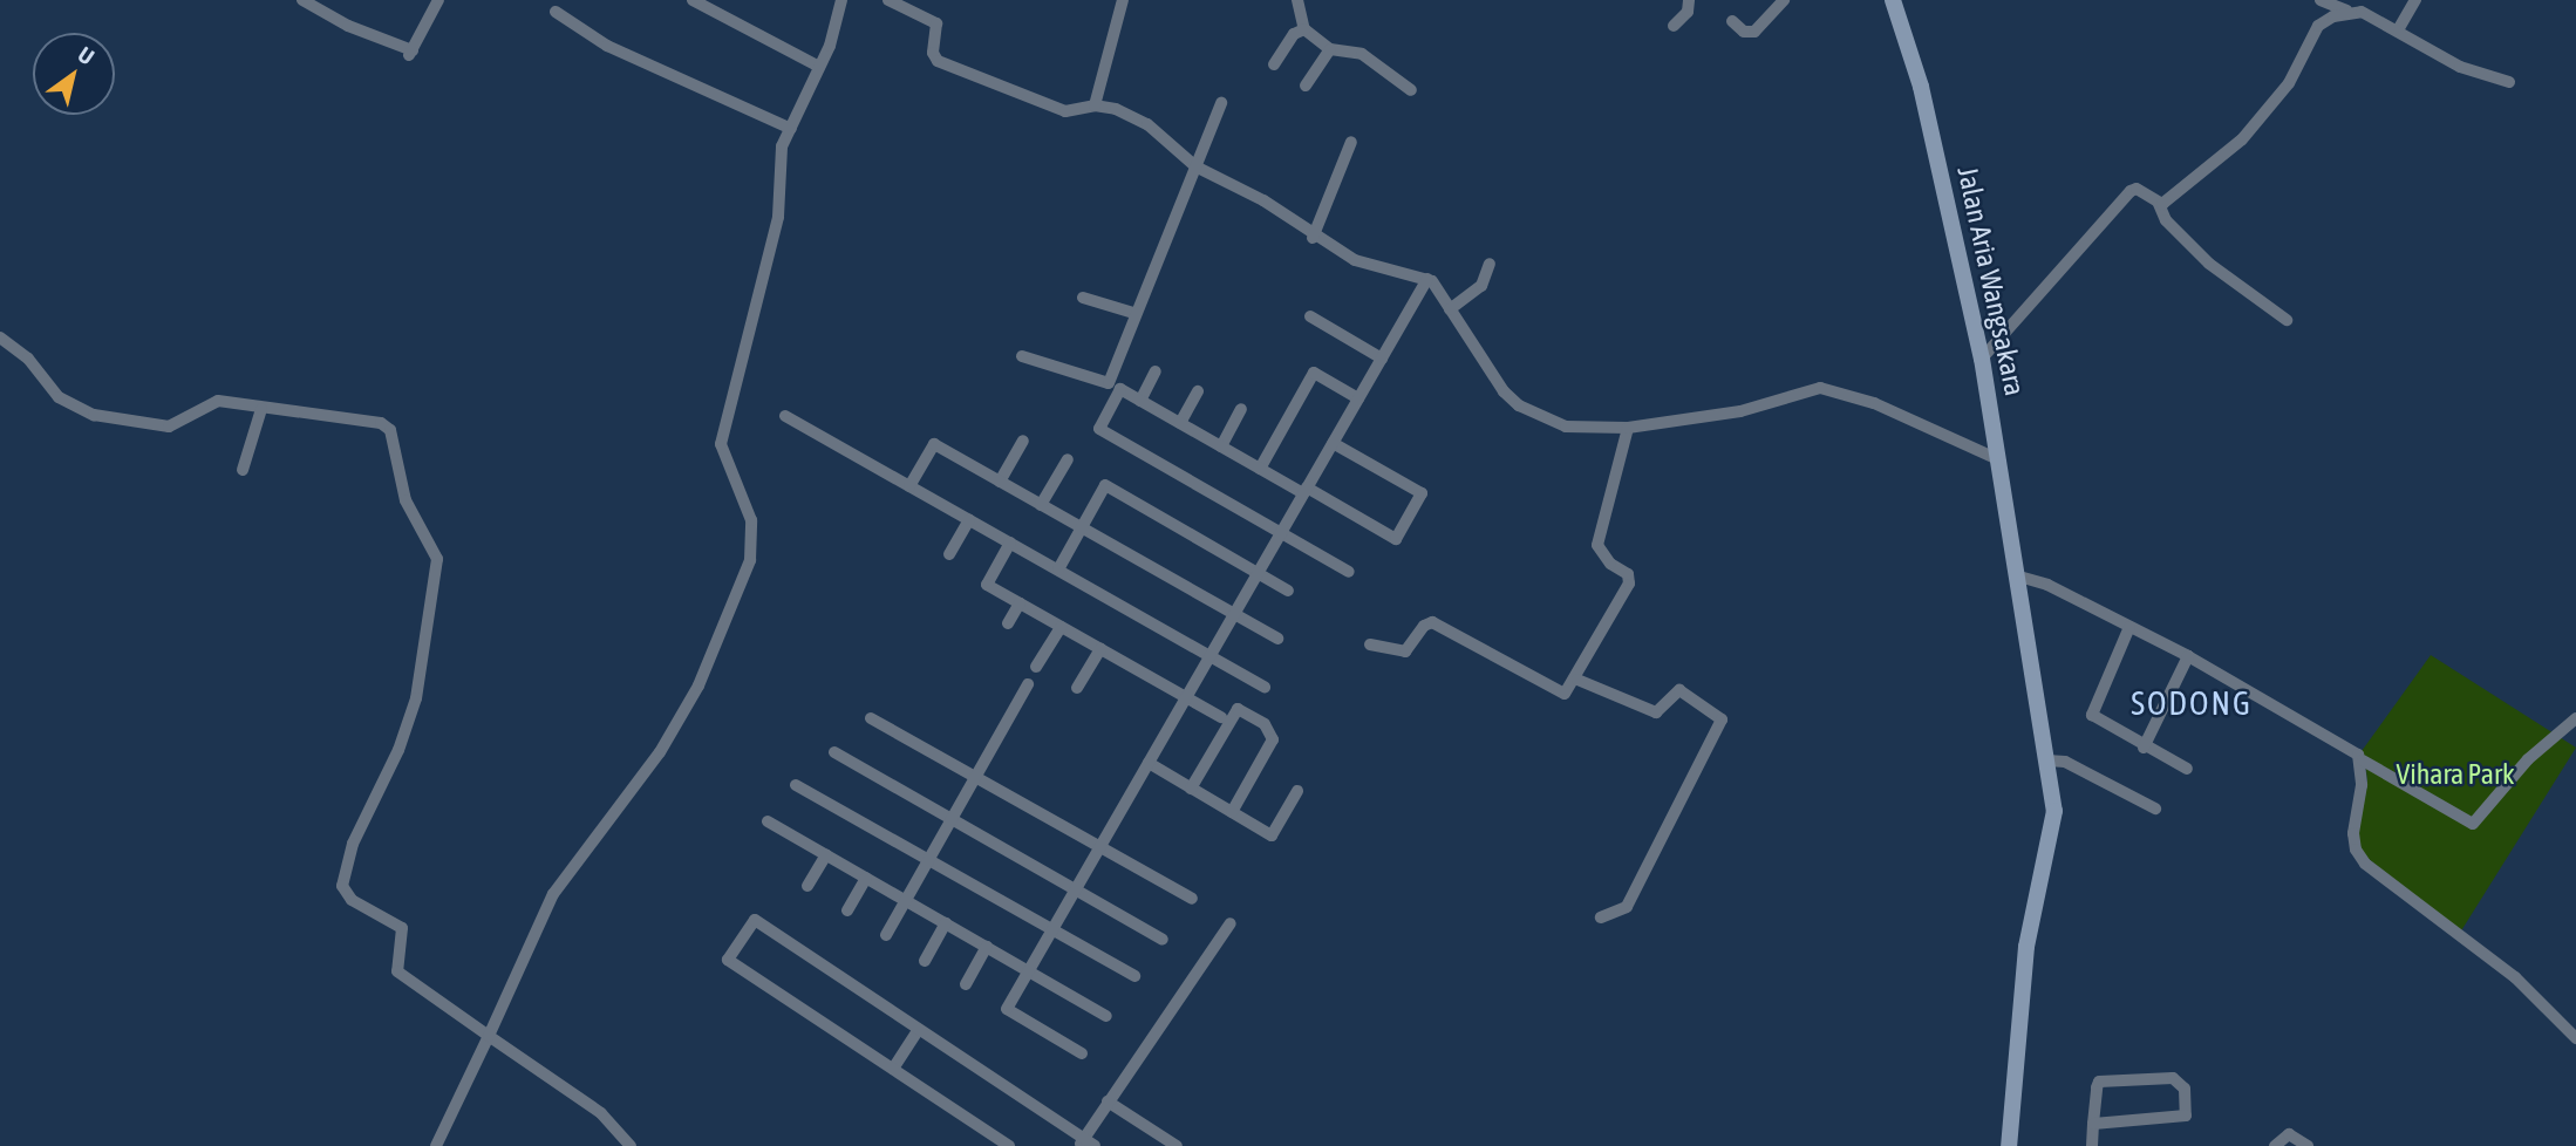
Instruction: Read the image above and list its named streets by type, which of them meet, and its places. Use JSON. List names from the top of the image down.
{
  "streets": {
    "street": ["Jalan Aria Wangsakara"]
  },
  "districts": ["SODONG"],
  "parks": ["Vihara Park"],
  "north": "top right"
}
